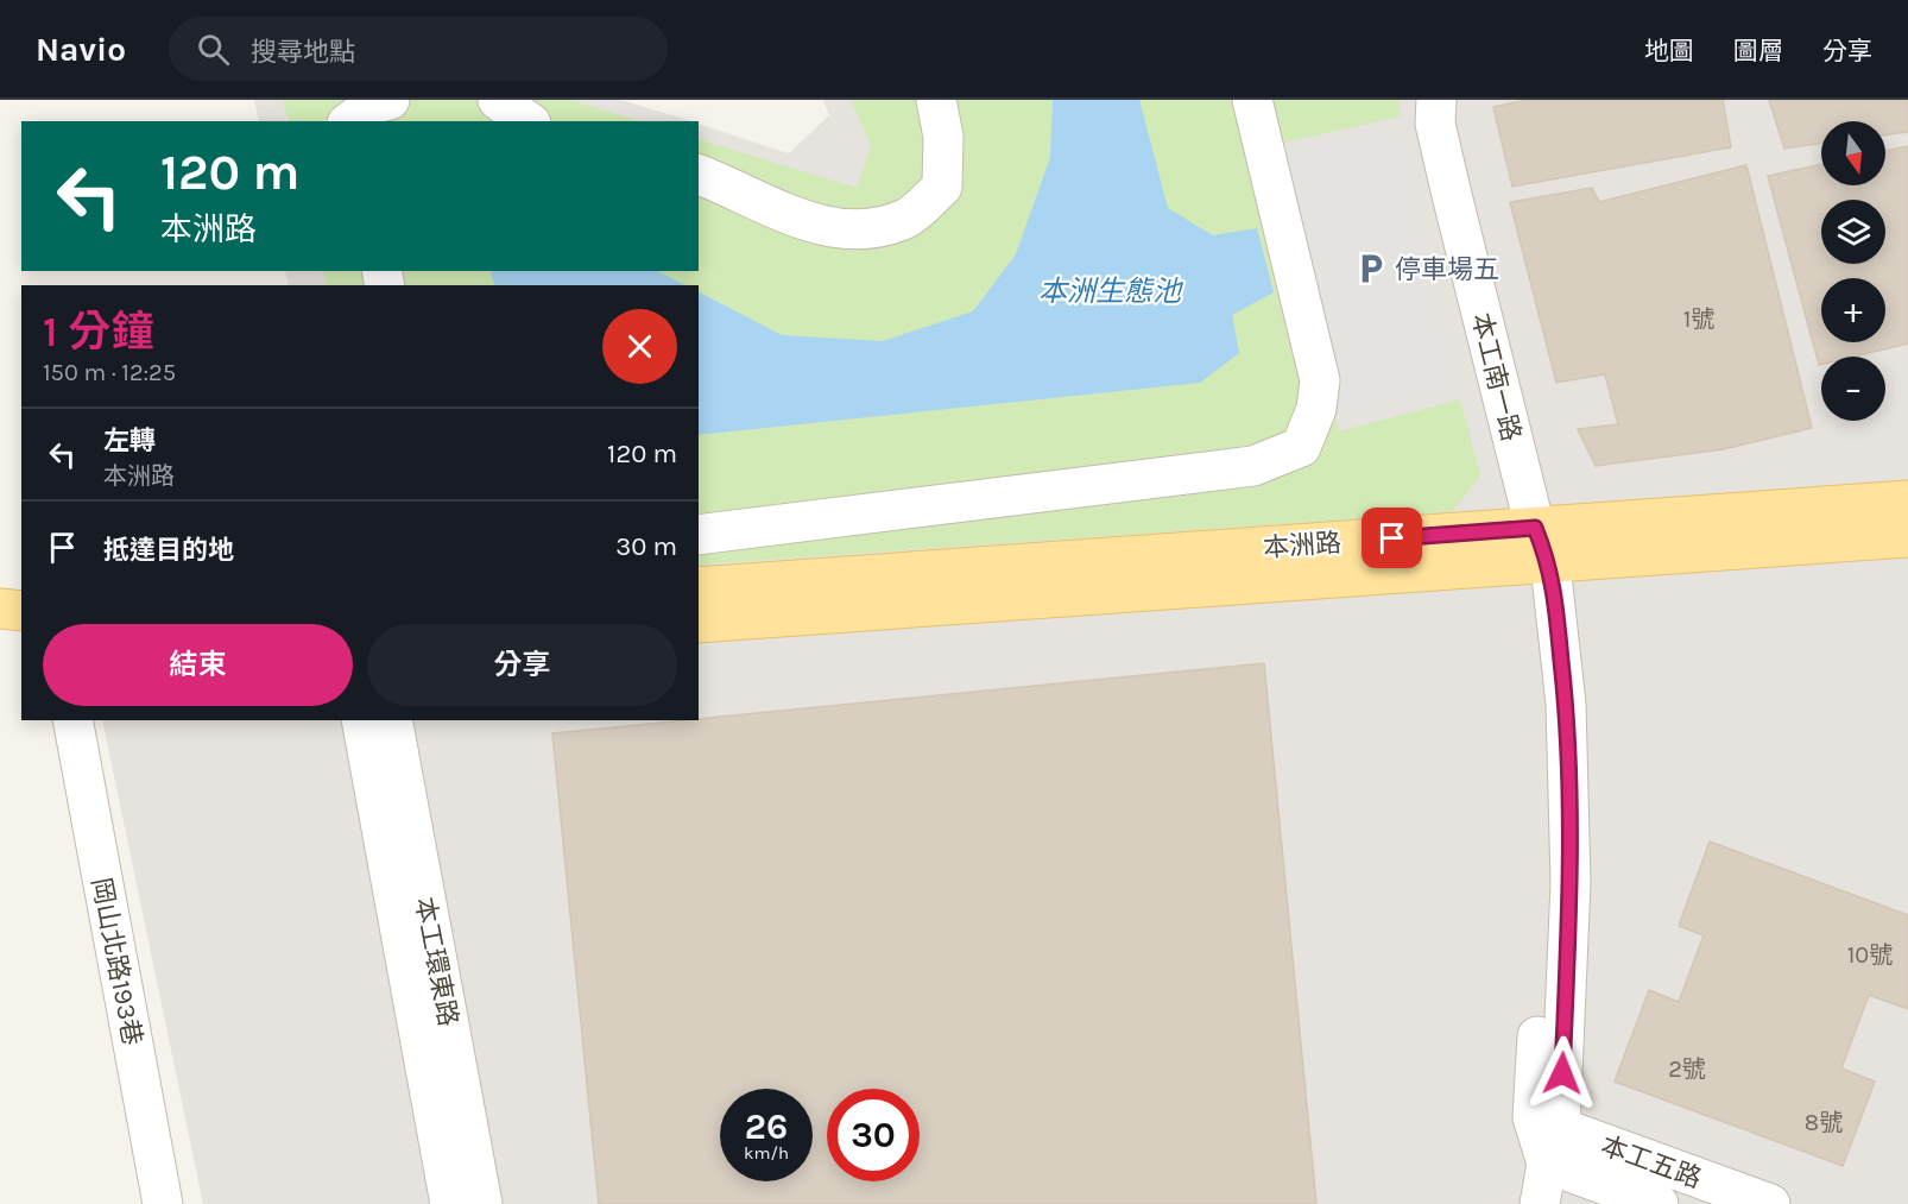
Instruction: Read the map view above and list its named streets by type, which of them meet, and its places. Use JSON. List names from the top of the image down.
{
  "streets": {
    "main road": ["本洲路"],
    "street": [
      "本工南一路",
      "岡山北路193巷",
      "本工環東路",
      "本工五路"
    ]
  },
  "crossings": [
    ["本工南一路", "本洲路"]
  ],
  "water": ["本洲生態池"],
  "places": {
    "parking": ["停車場五"]
  },
  "house_numbers": [
    "1號",
    "10號",
    "2號",
    "8號"
  ],
  "north": "bottom",
  "page": {
    "header": "Navio",
    "search": "搜尋地點",
    "nav": ["地圖", "圖層", "分享"],
    "map_buttons": ["+", "−"],
    "turn": ["120 m", "本洲路"],
    "heading": ["1 分鐘", "150 m · 12:25"],
    "list": [
      {
        "name": "左轉",
        "note": "本洲路",
        "value": "120 m"
      },
      {
        "name": "抵達目的地",
        "value": "30 m"
      }
    ],
    "buttons": ["結束", "分享"],
    "speed": "26 km/h",
    "limit": "30"
  }
}
